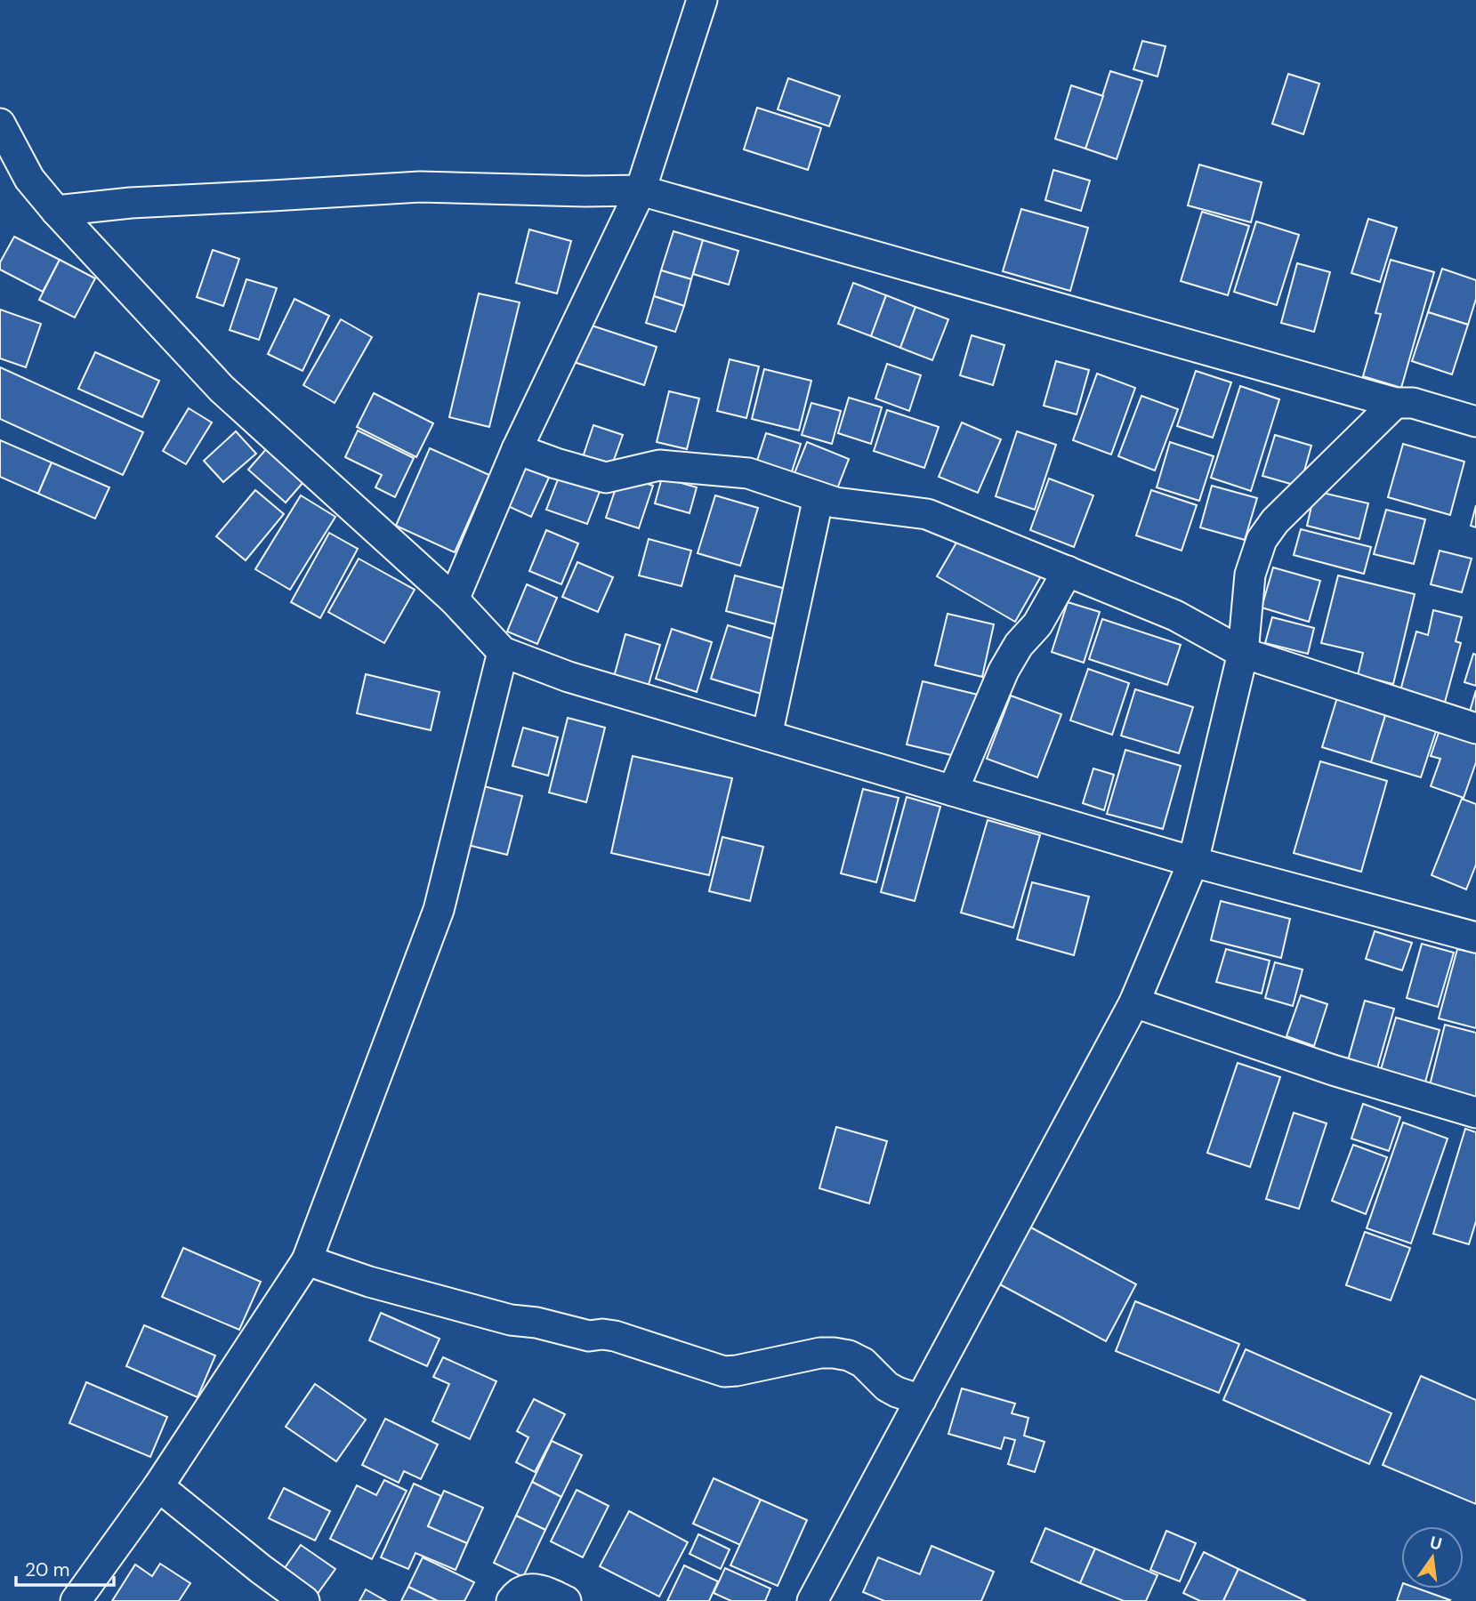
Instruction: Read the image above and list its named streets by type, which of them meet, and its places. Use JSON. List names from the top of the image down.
{
  "scale_bar": "20 m",
  "north": "top"
}
